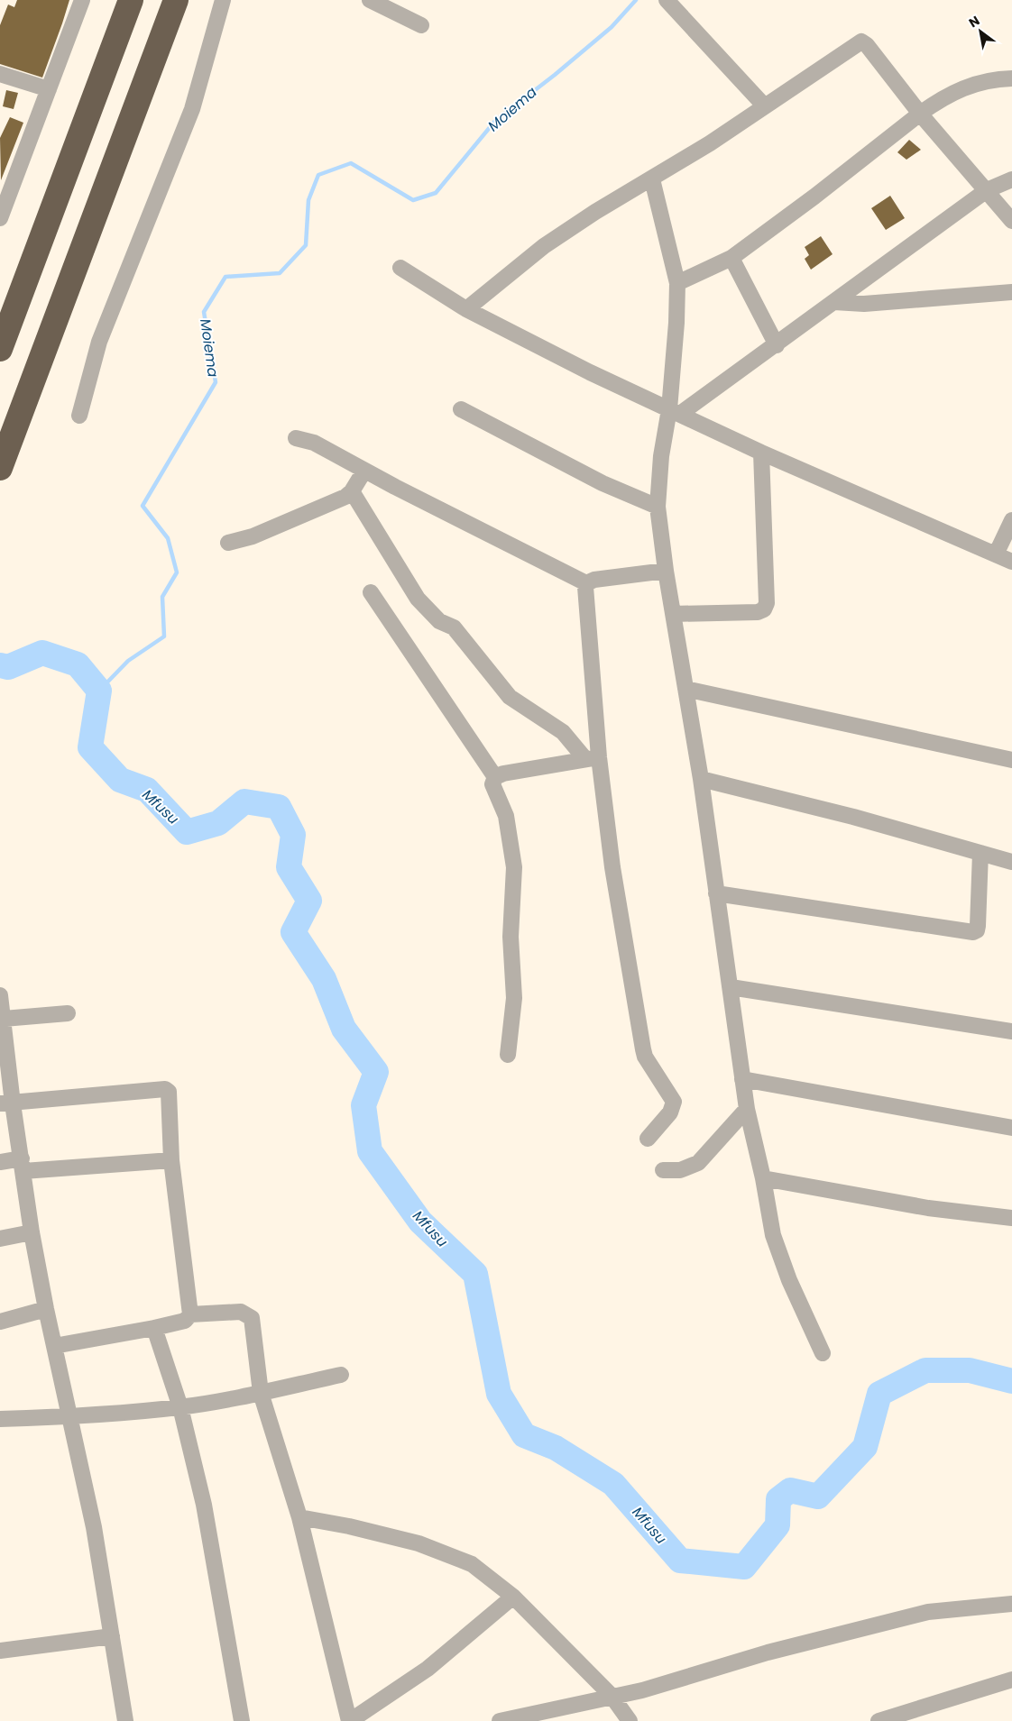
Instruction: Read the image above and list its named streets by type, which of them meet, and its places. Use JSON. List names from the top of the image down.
{
  "water": ["Moiema", "Mfusu"],
  "north": "top left"
}
